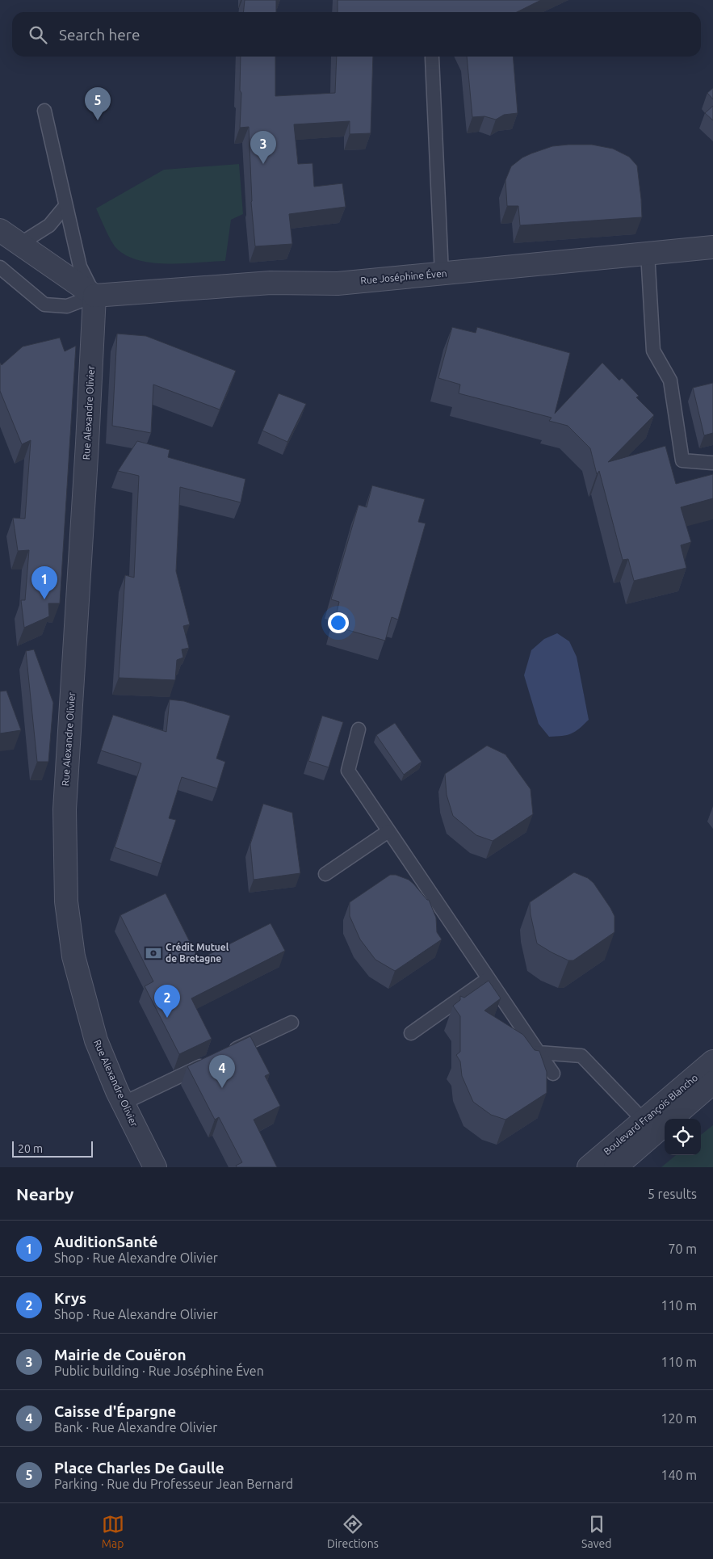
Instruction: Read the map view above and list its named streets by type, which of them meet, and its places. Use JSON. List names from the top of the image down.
{
  "streets": {
    "street": ["Rue Joséphine Éven", "Rue Alexandre Olivier", "Boulevard François Blancho"]
  },
  "crossings": [
    ["Rue Joséphine Éven", "Rue Alexandre Olivier"]
  ],
  "places": {
    "bank": ["Crédit Mutuel de Bretagne"]
  },
  "scale_bar": "20 m",
  "page": {
    "search": "Search here",
    "pins": [
      "5",
      "3",
      "1",
      "2",
      "4"
    ],
    "scale": "20 m",
    "heading": ["Nearby", "5 results"],
    "list": [
      {
        "mark": "1",
        "name": "AuditionSanté",
        "note": "Shop · Rue Alexandre Olivier",
        "value": "70 m"
      },
      {
        "mark": "2",
        "name": "Krys",
        "note": "Shop · Rue Alexandre Olivier",
        "value": "110 m"
      },
      {
        "mark": "3",
        "name": "Mairie de Couëron",
        "note": "Public building · Rue Joséphine Éven",
        "value": "110 m"
      },
      {
        "mark": "4",
        "name": "Caisse d'Épargne",
        "note": "Bank · Rue Alexandre Olivier",
        "value": "120 m"
      },
      {
        "mark": "5",
        "name": "Place Charles De Gaulle",
        "note": "Parking · Rue du Professeur Jean Bernard",
        "value": "140 m"
      }
    ],
    "nav": ["Map", "Directions", "Saved"]
  }
}
